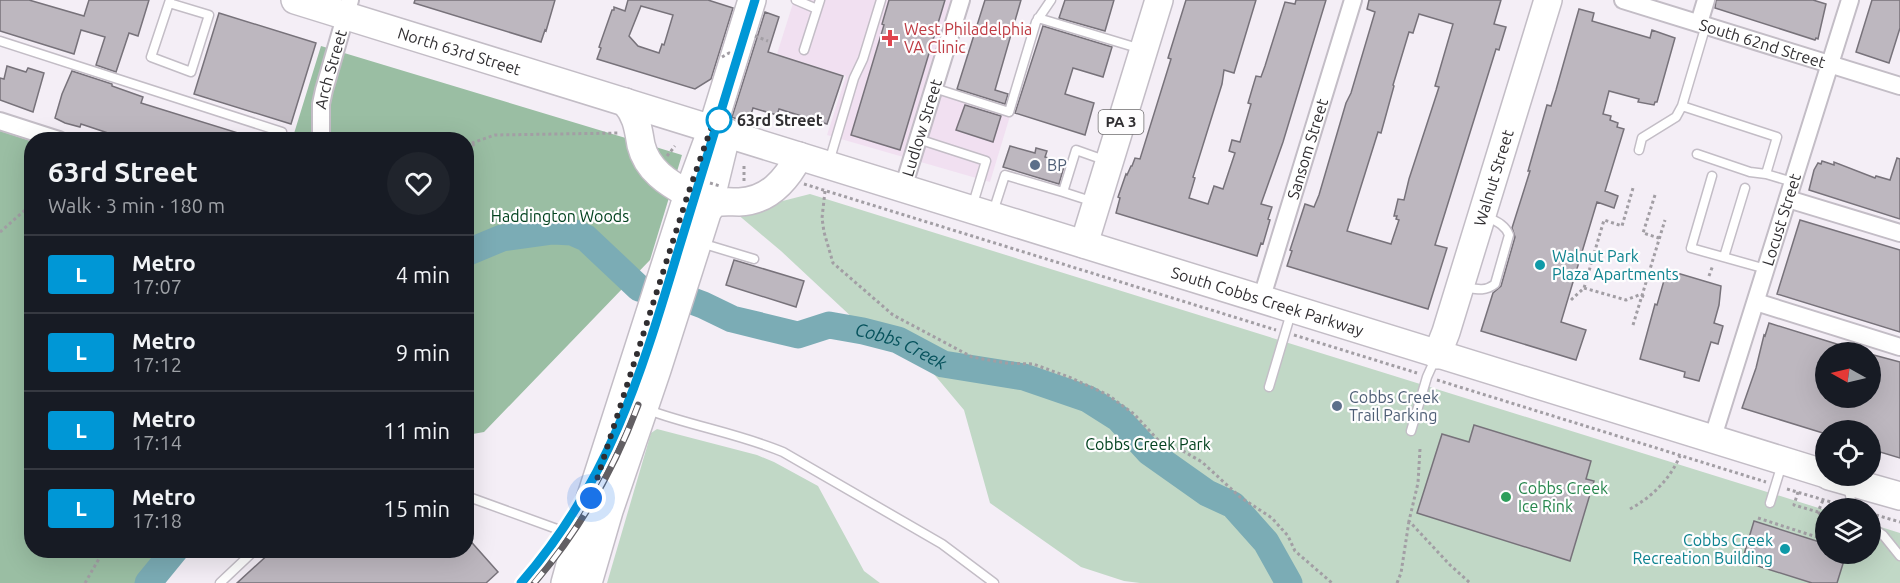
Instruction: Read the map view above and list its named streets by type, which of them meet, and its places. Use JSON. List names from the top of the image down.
{
  "streets": {
    "main road": [
      "North 63rd Street",
      "PA 3",
      "Walnut Street",
      "South Cobbs Creek Parkway"
    ],
    "street": [
      "South 62nd Street",
      "Arch Street",
      "Ludlow Street",
      "Sansom Street",
      "Locust Street"
    ]
  },
  "crossings": [
    ["South 62nd Street", "Locust Street"],
    ["North 63rd Street", "Arch Street"],
    ["North 63rd Street", "South Cobbs Creek Parkway"],
    ["PA 3", "South Cobbs Creek Parkway"],
    ["Ludlow Street", "South Cobbs Creek Parkway"],
    ["Sansom Street", "South Cobbs Creek Parkway"],
    ["Walnut Street", "South Cobbs Creek Parkway"],
    ["Locust Street", "South Cobbs Creek Parkway"]
  ],
  "water": ["Cobbs Creek"],
  "parks": ["Haddington Woods", "Cobbs Creek Park"],
  "places": {
    "health": ["West Philadelphia VA Clinic"],
    "other": [
      "63rd Street",
      "BP",
      "Walnut Park Plaza Apartments",
      "Cobbs Creek Trail Parking",
      "Cobbs Creek Ice Rink",
      "Cobbs Creek Recreation Building"
    ]
  },
  "lines": ["metro line L"],
  "north": "left",
  "page": {
    "heading": ["63rd Street", "Walk · 3 min · 180 m"],
    "list": [
      {
        "mark": "L",
        "name": "Metro",
        "note": "17:07",
        "value": "4 min"
      },
      {
        "mark": "L",
        "name": "Metro",
        "note": "17:12",
        "value": "9 min"
      },
      {
        "mark": "L",
        "name": "Metro",
        "note": "17:14",
        "value": "11 min"
      },
      {
        "mark": "L",
        "name": "Metro",
        "note": "17:18",
        "value": "15 min"
      }
    ]
  }
}
